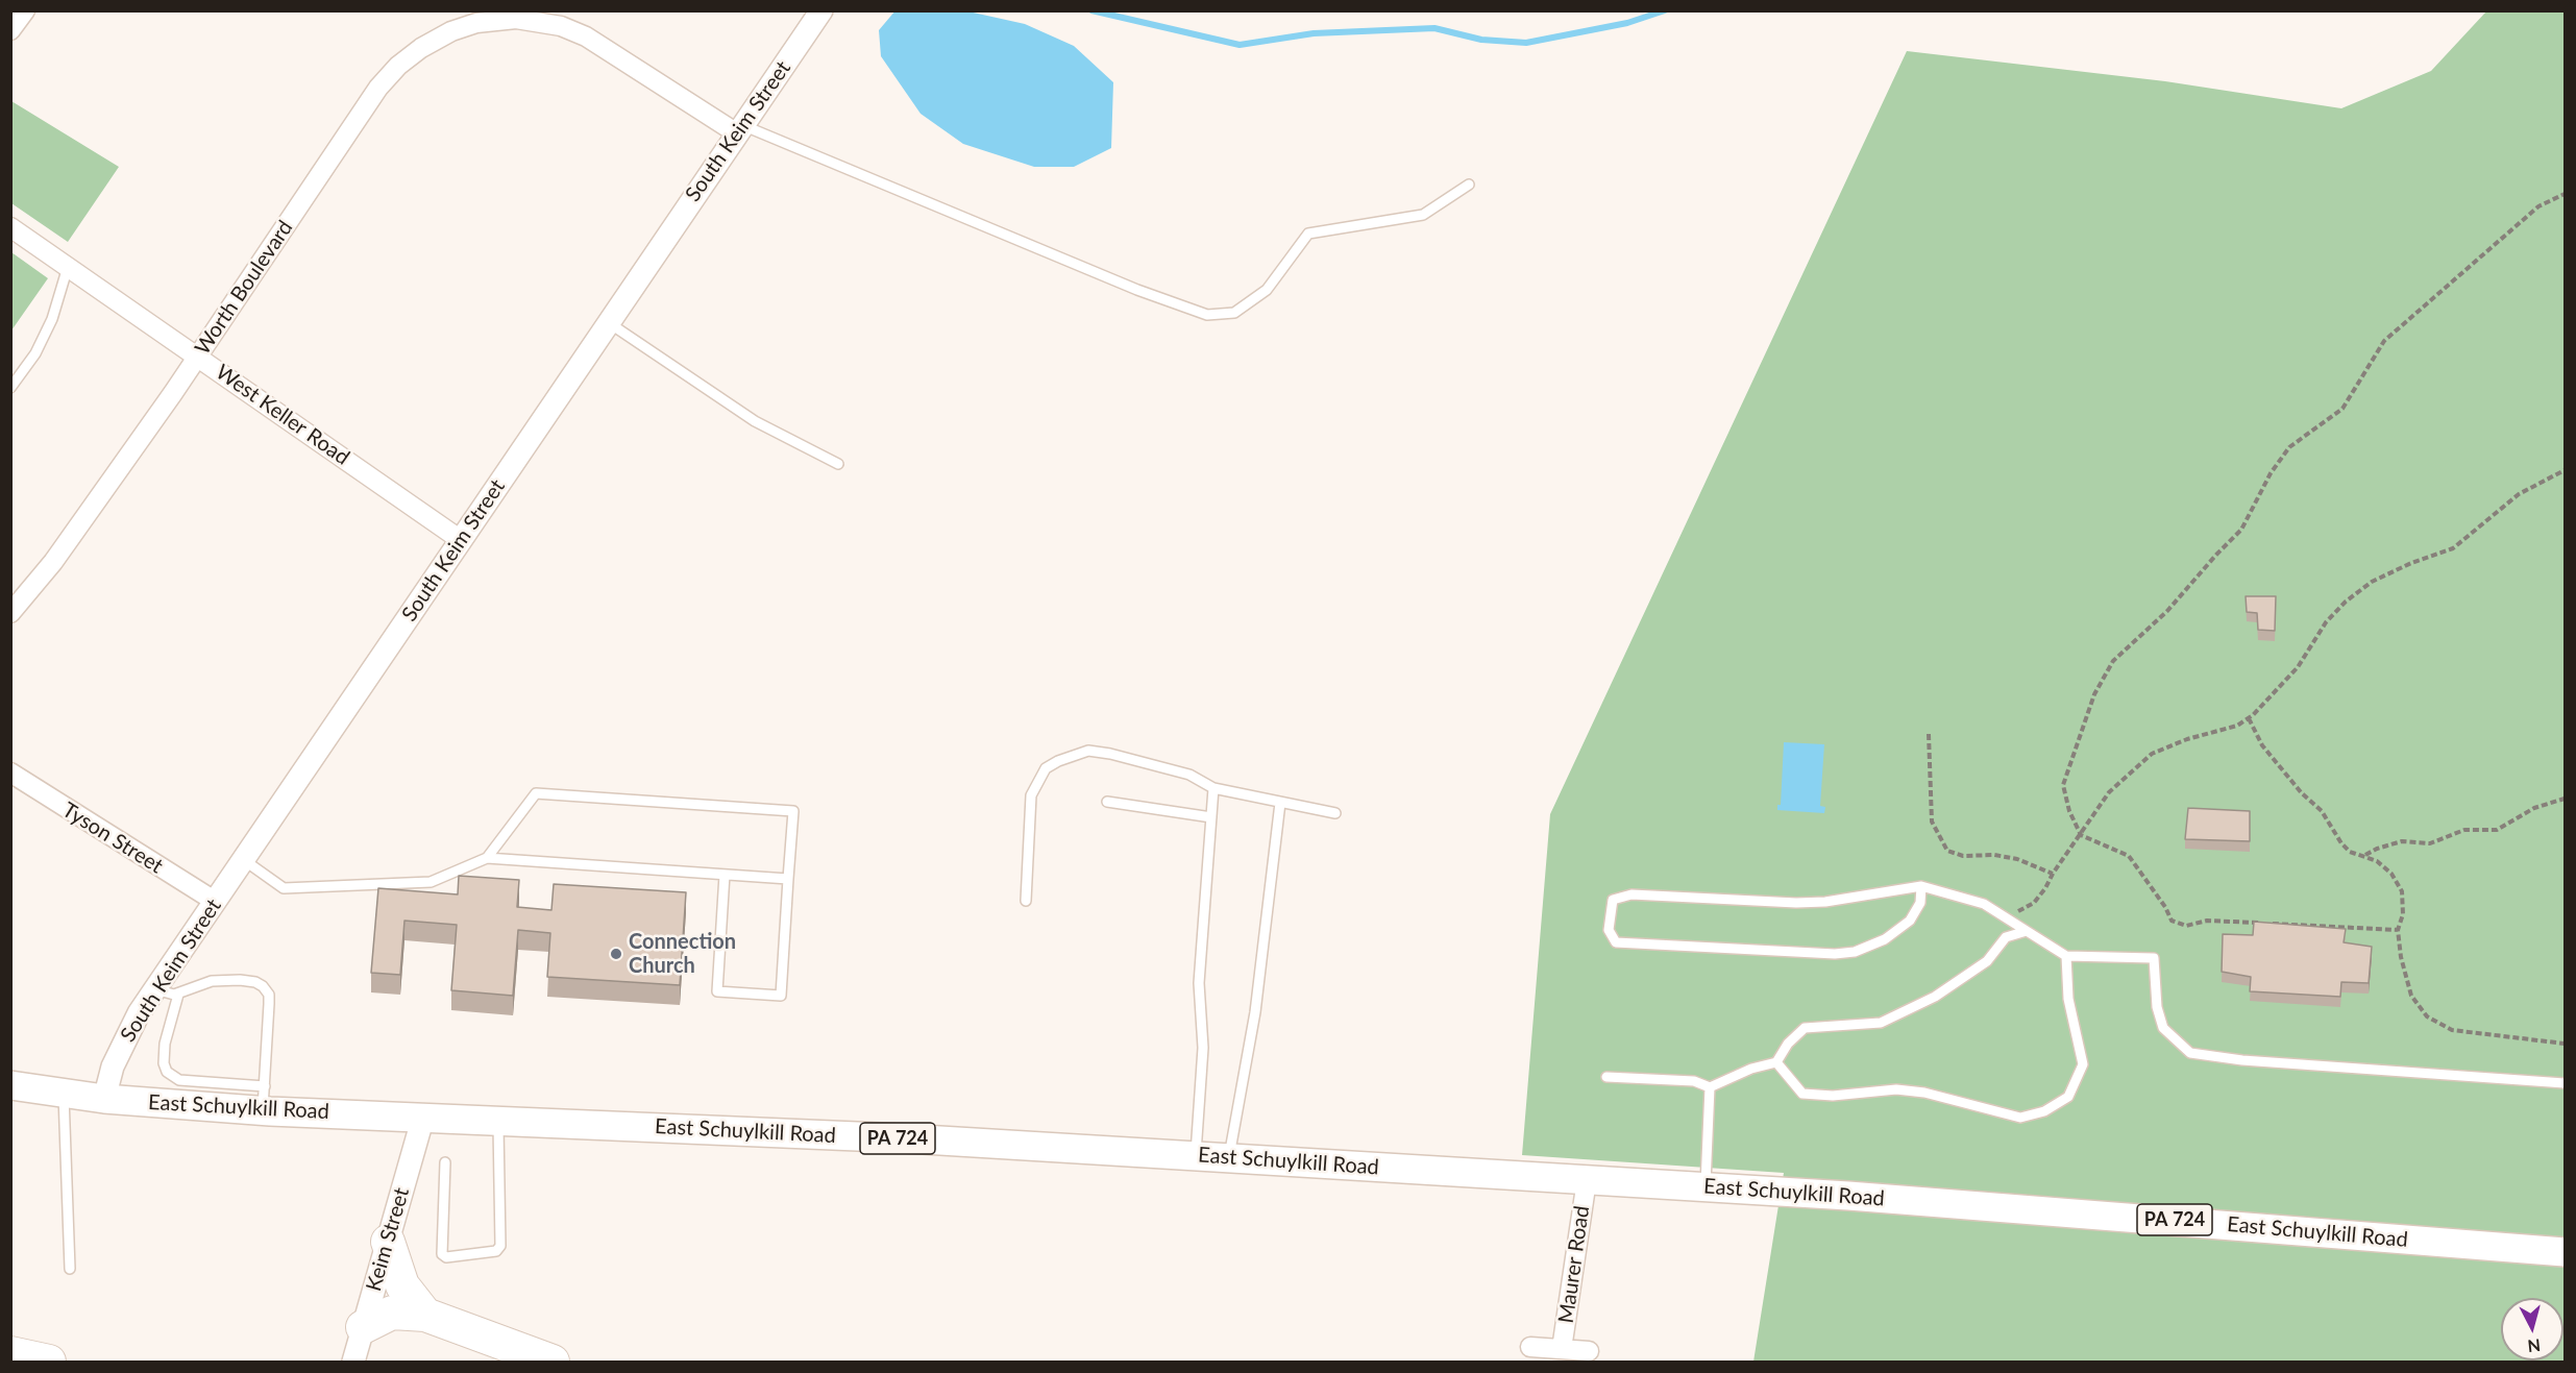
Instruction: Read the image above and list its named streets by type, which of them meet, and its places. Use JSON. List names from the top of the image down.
{
  "streets": {
    "main road": ["East Schuylkill Road", "PA 724"],
    "street": [
      "South Keim Street",
      "Worth Boulevard",
      "West Keller Road",
      "Tyson Street",
      "Keim Street",
      "Maurer Road"
    ]
  },
  "crossings": [
    ["South Keim Street", "Worth Boulevard"],
    ["South Keim Street", "West Keller Road"],
    ["South Keim Street", "Tyson Street"],
    ["South Keim Street", "East Schuylkill Road"],
    ["Worth Boulevard", "West Keller Road"],
    ["East Schuylkill Road", "Keim Street"],
    ["East Schuylkill Road", "Maurer Road"]
  ],
  "places": ["Connection Church"],
  "north": "bottom"
}
